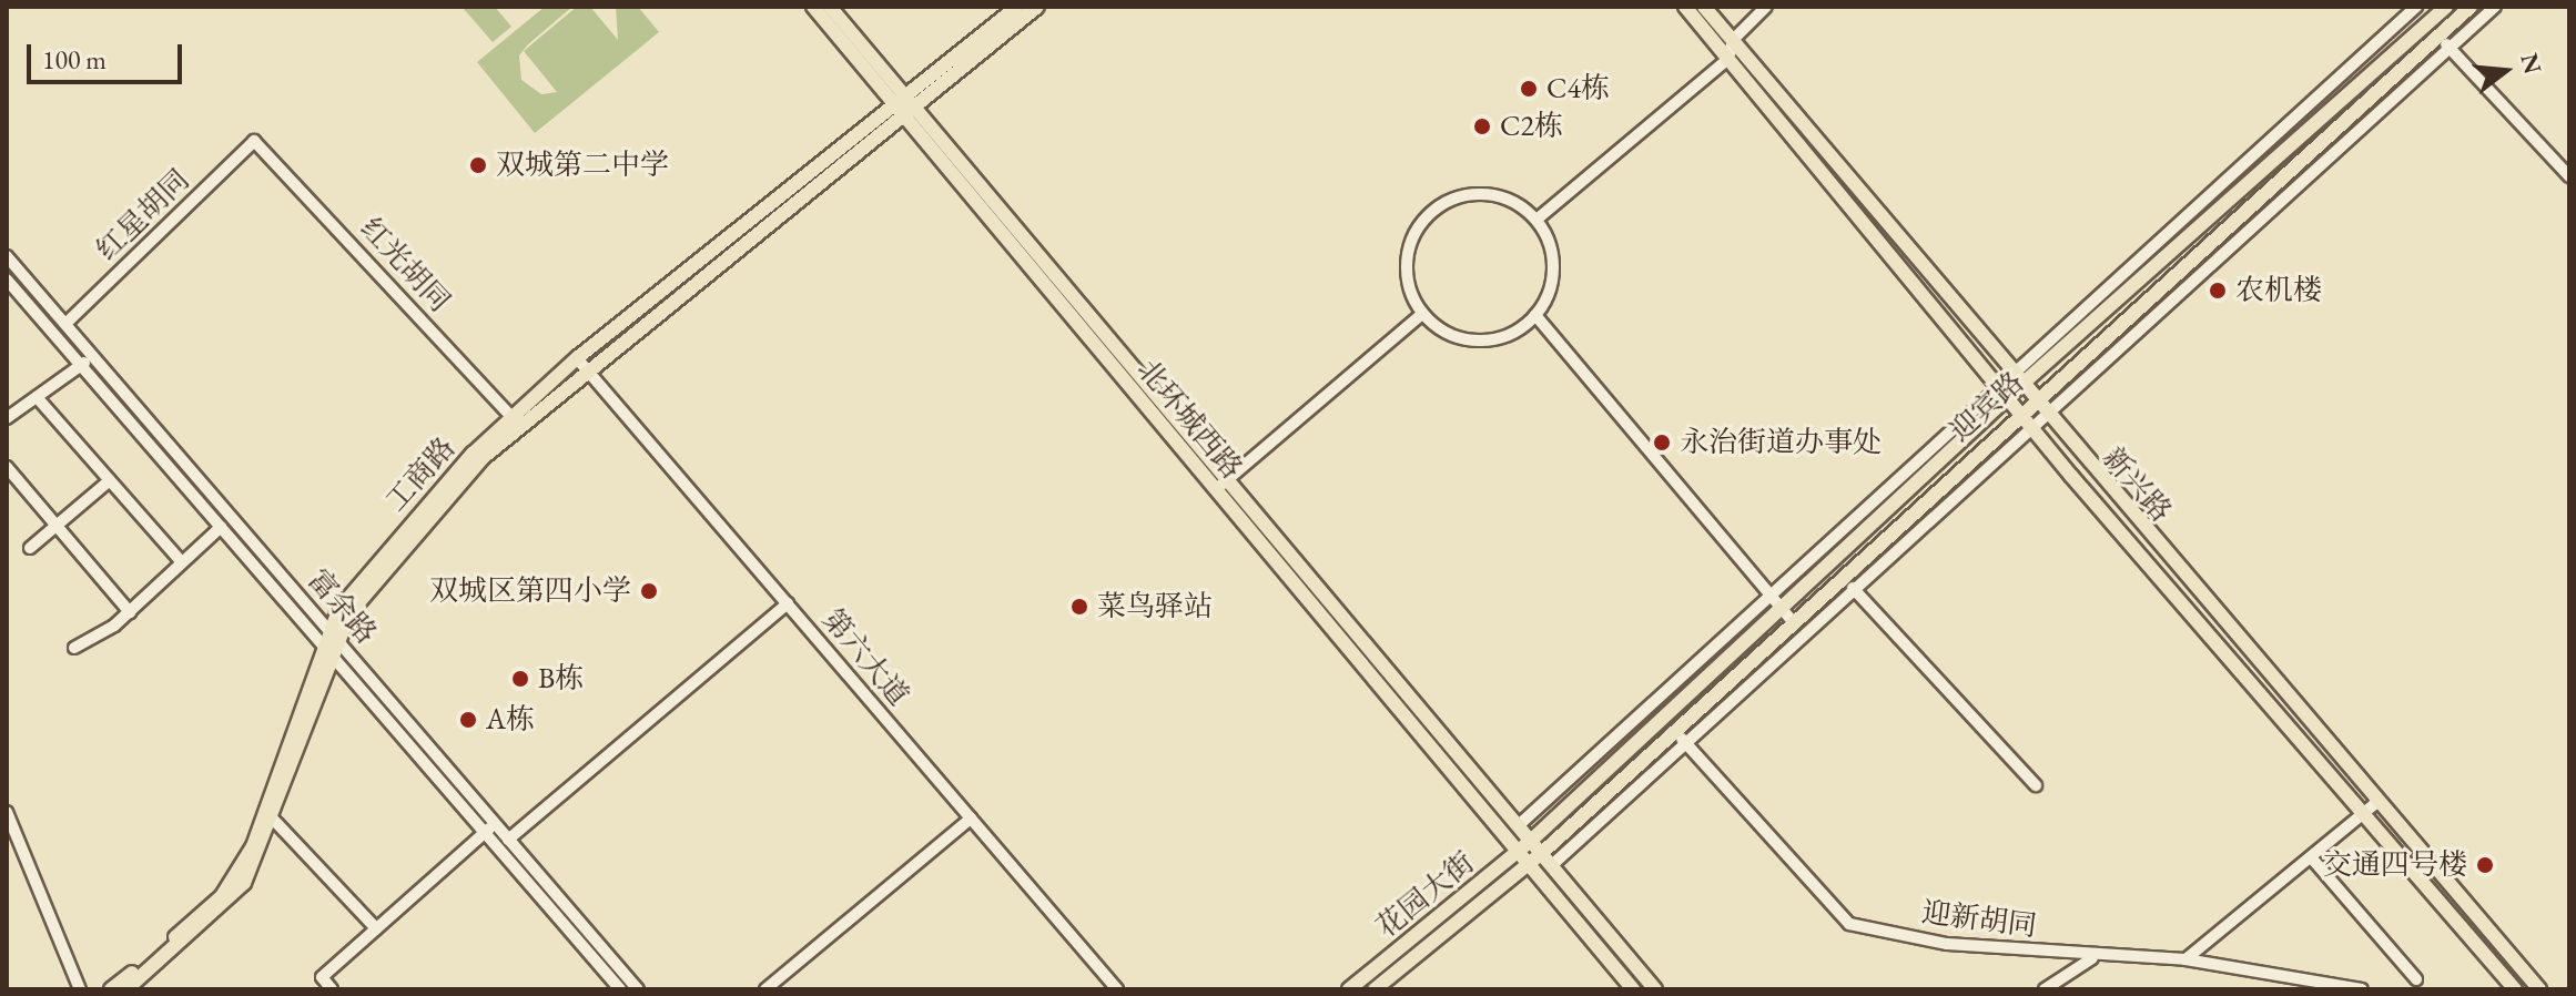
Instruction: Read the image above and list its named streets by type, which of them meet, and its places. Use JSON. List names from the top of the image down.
{
  "streets": {
    "main road": [
      "迎宾路",
      "北环城西路",
      "工商路",
      "新兴路",
      "花园大街"
    ],
    "street": [
      "红星胡同",
      "红光胡同",
      "富余路",
      "第六大道",
      "迎新胡同"
    ]
  },
  "crossings": [
    ["红星胡同", "红光胡同"],
    ["红星胡同", "富余路"],
    ["红光胡同", "工商路"],
    ["迎宾路", "北环城西路"],
    ["迎宾路", "新兴路"],
    ["迎宾路", "花园大街"],
    ["迎宾路", "迎新胡同"],
    ["北环城西路", "工商路"],
    ["北环城西路", "花园大街"],
    ["工商路", "富余路"],
    ["工商路", "第六大道"]
  ],
  "places": [
    "C4栋",
    "C2栋",
    "双城第二中学",
    "农机楼",
    "永治街道办事处",
    "双城区第四小学",
    "菜鸟驿站",
    "B栋",
    "A栋",
    "交通四号楼"
  ],
  "scale_bar": "100 m",
  "north": "right"
}
